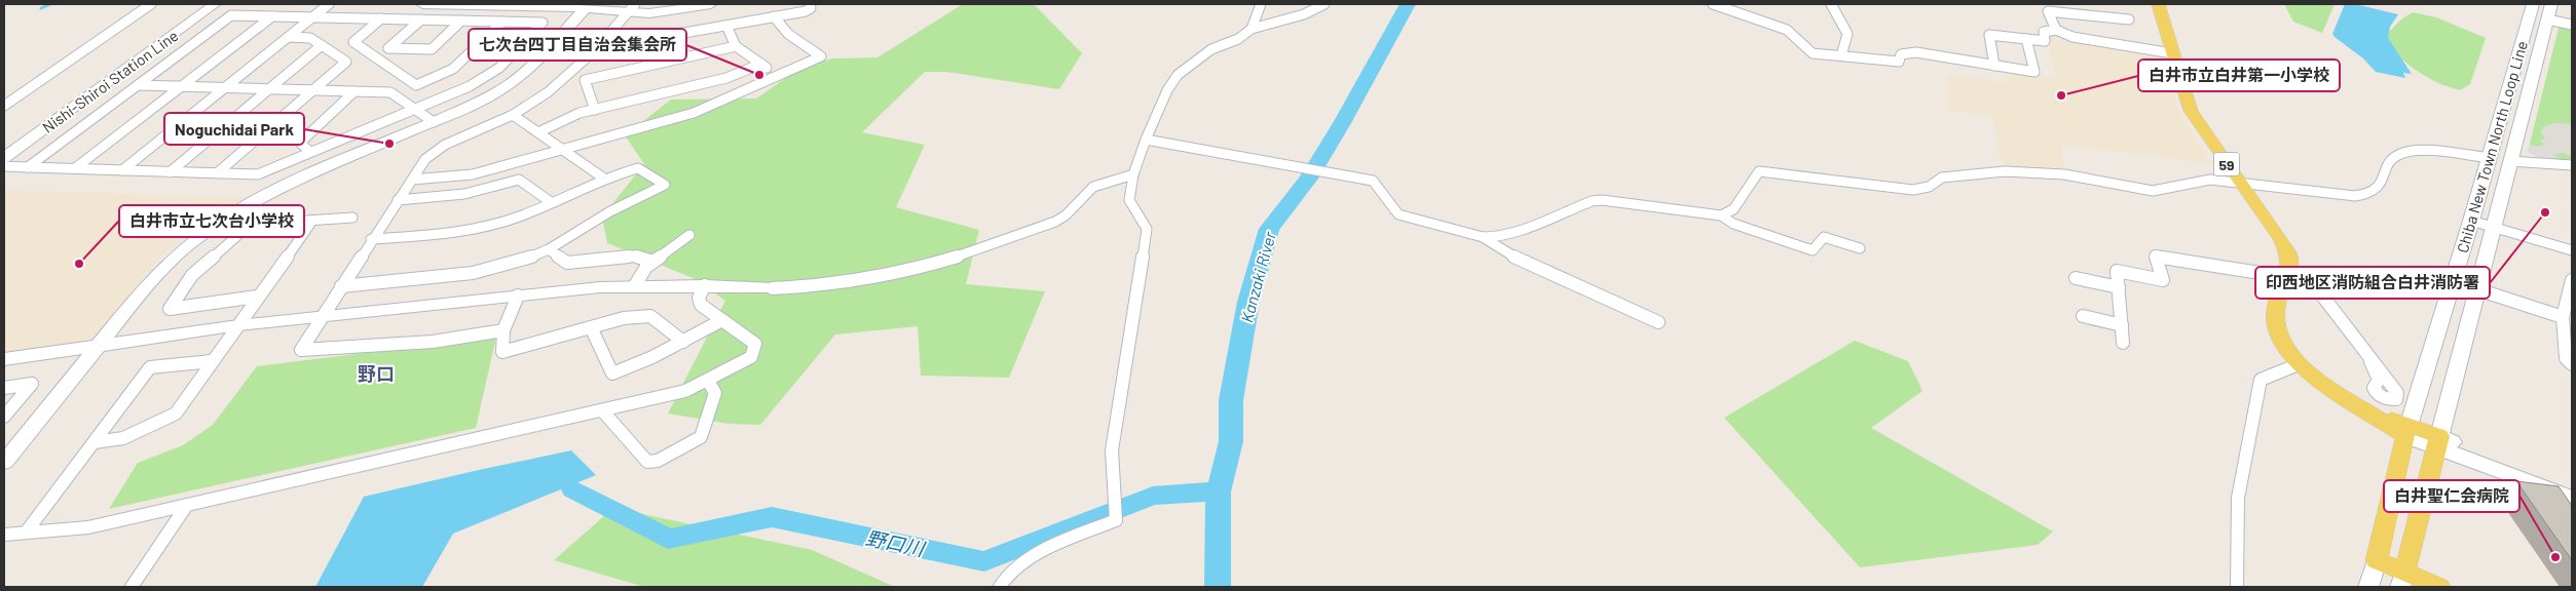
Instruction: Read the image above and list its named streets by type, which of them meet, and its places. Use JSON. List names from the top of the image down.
{
  "streets": {
    "main road": ["Nishi-Shiroi Station Line", "Chiba New Town North Loop Line", "59"]
  },
  "crossings": [
    ["Chiba New Town North Loop Line", "59"]
  ],
  "districts": ["野口"],
  "water": ["Kanzaki River", "野口川"],
  "places": [
    "七次台四丁目自治会集会所",
    "白井市立白井第一小学校",
    "Noguchidai Park",
    "印西地区消防組合白井消防署",
    "白井市立七次台小学校",
    "白井聖仁会病院"
  ]
}
